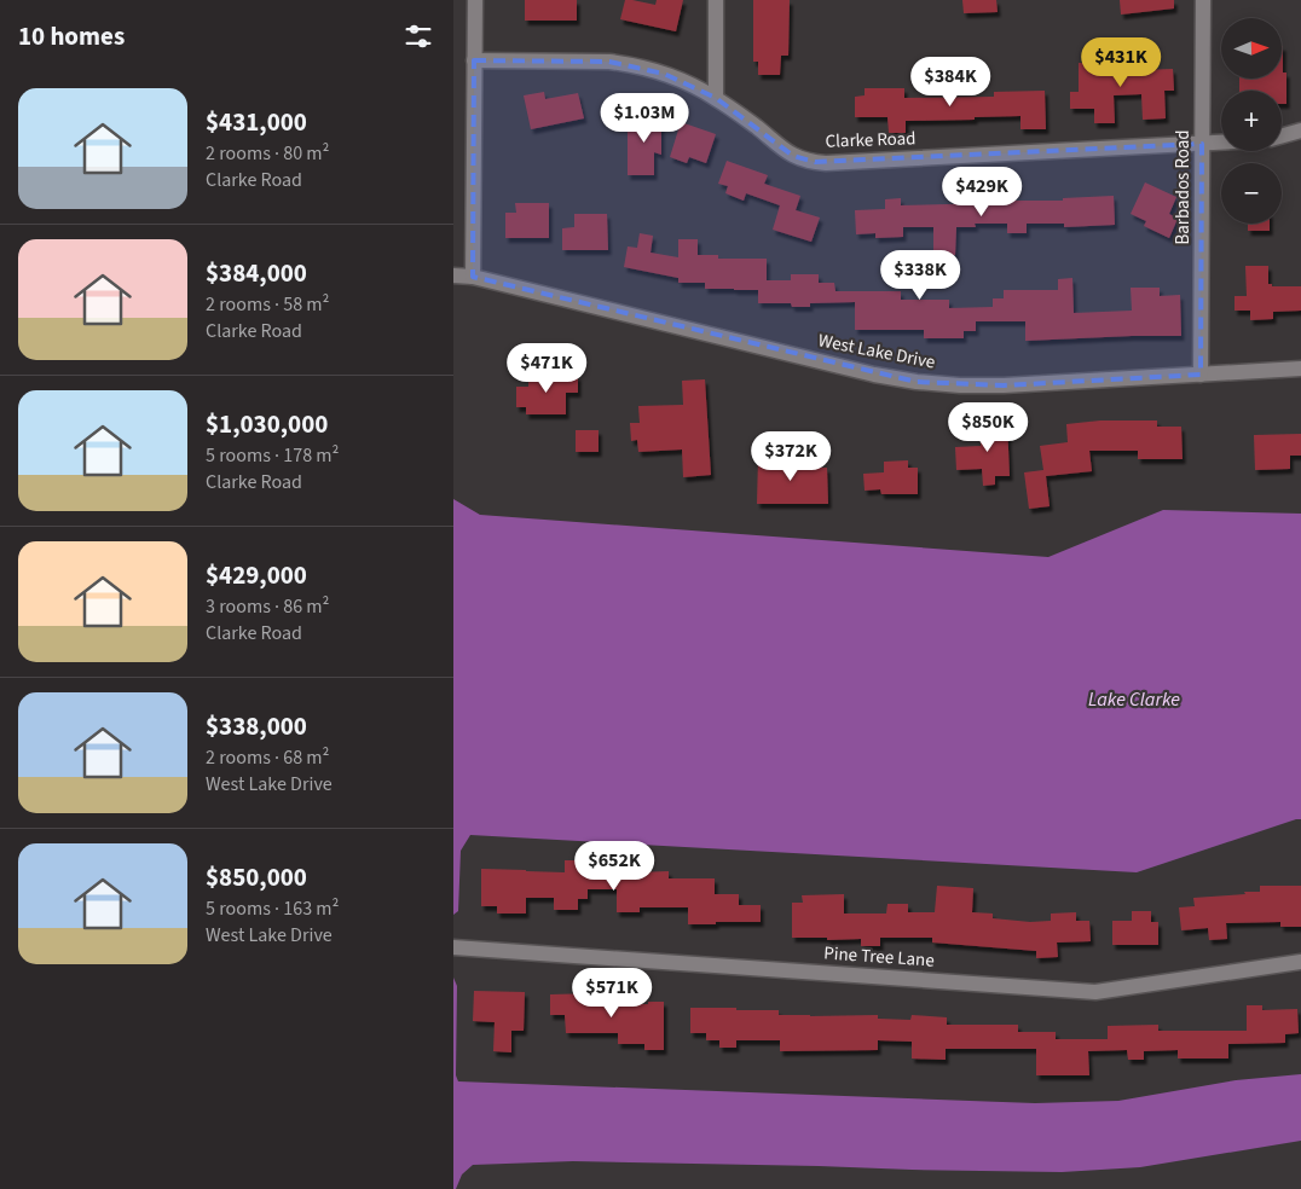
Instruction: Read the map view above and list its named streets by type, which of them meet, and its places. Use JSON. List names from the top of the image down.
{
  "streets": {
    "street": [
      "Clarke Road",
      "Barbados Road",
      "West Lake Drive",
      "Pine Tree Lane"
    ]
  },
  "crossings": [
    ["Clarke Road", "Barbados Road"],
    ["Barbados Road", "West Lake Drive"]
  ],
  "water": ["Lake Clarke"],
  "north": "right",
  "page": {
    "heading": "10 homes",
    "map_buttons": ["+", "−"],
    "price": [
      "$431K",
      "$384K",
      "$1.03M",
      "$429K",
      "$338K",
      "$471K",
      "$850K",
      "$372K",
      "$652K",
      "$571K"
    ],
    "list": [
      {
        "name": "$431,000",
        "note": "2 rooms · 80 m² · Clarke Road"
      },
      {
        "name": "$384,000",
        "note": "2 rooms · 58 m² · Clarke Road"
      },
      {
        "name": "$1,030,000",
        "note": "5 rooms · 178 m² · Clarke Road"
      },
      {
        "name": "$429,000",
        "note": "3 rooms · 86 m² · Clarke Road"
      },
      {
        "name": "$338,000",
        "note": "2 rooms · 68 m² · West Lake Drive"
      },
      {
        "name": "$850,000",
        "note": "5 rooms · 163 m² · West Lake Drive"
      }
    ]
  }
}
